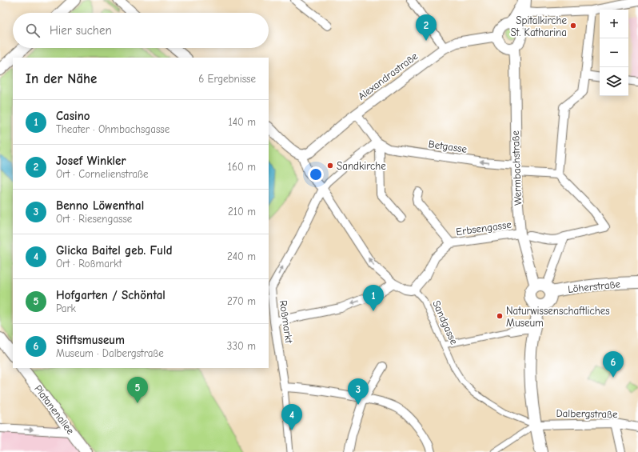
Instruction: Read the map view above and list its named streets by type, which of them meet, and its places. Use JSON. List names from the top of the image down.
{
  "streets": {
    "main road": ["Löherstraße", "Platanenallee"],
    "street": [
      "Alexandrastraße",
      "Betgasse",
      "Wermbachstraße",
      "Erbsengasse",
      "Roßmarkt",
      "Sandgasse",
      "Dalbergstraße"
    ]
  },
  "crossings": [
    ["Alexandrastraße", "Wermbachstraße"],
    ["Betgasse", "Wermbachstraße"],
    ["Betgasse", "Erbsengasse"],
    ["Wermbachstraße", "Erbsengasse"],
    ["Wermbachstraße", "Löherstraße"],
    ["Erbsengasse", "Sandgasse"],
    ["Sandgasse", "Dalbergstraße"]
  ],
  "one_way": ["Betgasse", "Roßmarkt"],
  "places": ["Spitalkirche St. Katharina", "Sandkirche", "Naturwissenschaftliches Museum"],
  "page": {
    "map_buttons": ["+", "−"],
    "search": "Hier suchen",
    "pins": [
      "2",
      "1",
      "6",
      "5",
      "3",
      "4"
    ],
    "heading": ["In der Nähe", "6 Ergebnisse"],
    "list": [
      {
        "mark": "1",
        "name": "Casino",
        "note": "Theater · Ohmbachsgasse",
        "value": "140 m"
      },
      {
        "mark": "2",
        "name": "Josef Winkler",
        "note": "Ort · Cornelienstraße",
        "value": "160 m"
      },
      {
        "mark": "3",
        "name": "Benno Löwenthal",
        "note": "Ort · Riesengasse",
        "value": "210 m"
      },
      {
        "mark": "4",
        "name": "Glicka Baitel geb. Fuld",
        "note": "Ort · Roßmarkt",
        "value": "240 m"
      },
      {
        "mark": "5",
        "name": "Hofgarten / Schöntal",
        "note": "Park",
        "value": "270 m"
      },
      {
        "mark": "6",
        "name": "Stiftsmuseum",
        "note": "Museum · Dalbergstraße",
        "value": "330 m"
      }
    ]
  }
}
